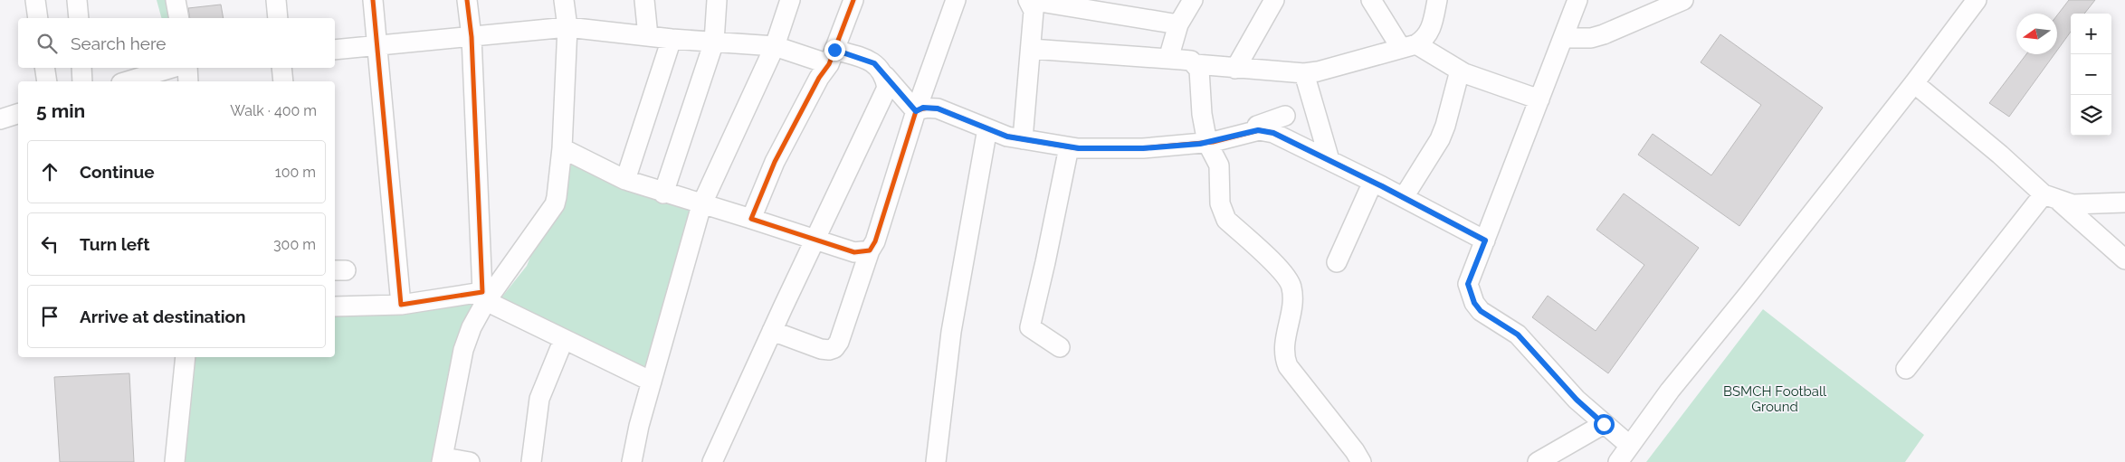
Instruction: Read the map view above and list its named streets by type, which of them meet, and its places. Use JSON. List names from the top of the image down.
{
  "parks": ["BSMCH Football Ground"],
  "north": "left",
  "page": {
    "map_buttons": ["+", "−"],
    "search": "Search here",
    "heading": ["5 min", "Walk · 400 m"],
    "list": [
      ["Continue", "100 m"],
      ["Turn left", "300 m"],
      "Arrive at destination"
    ]
  }
}
